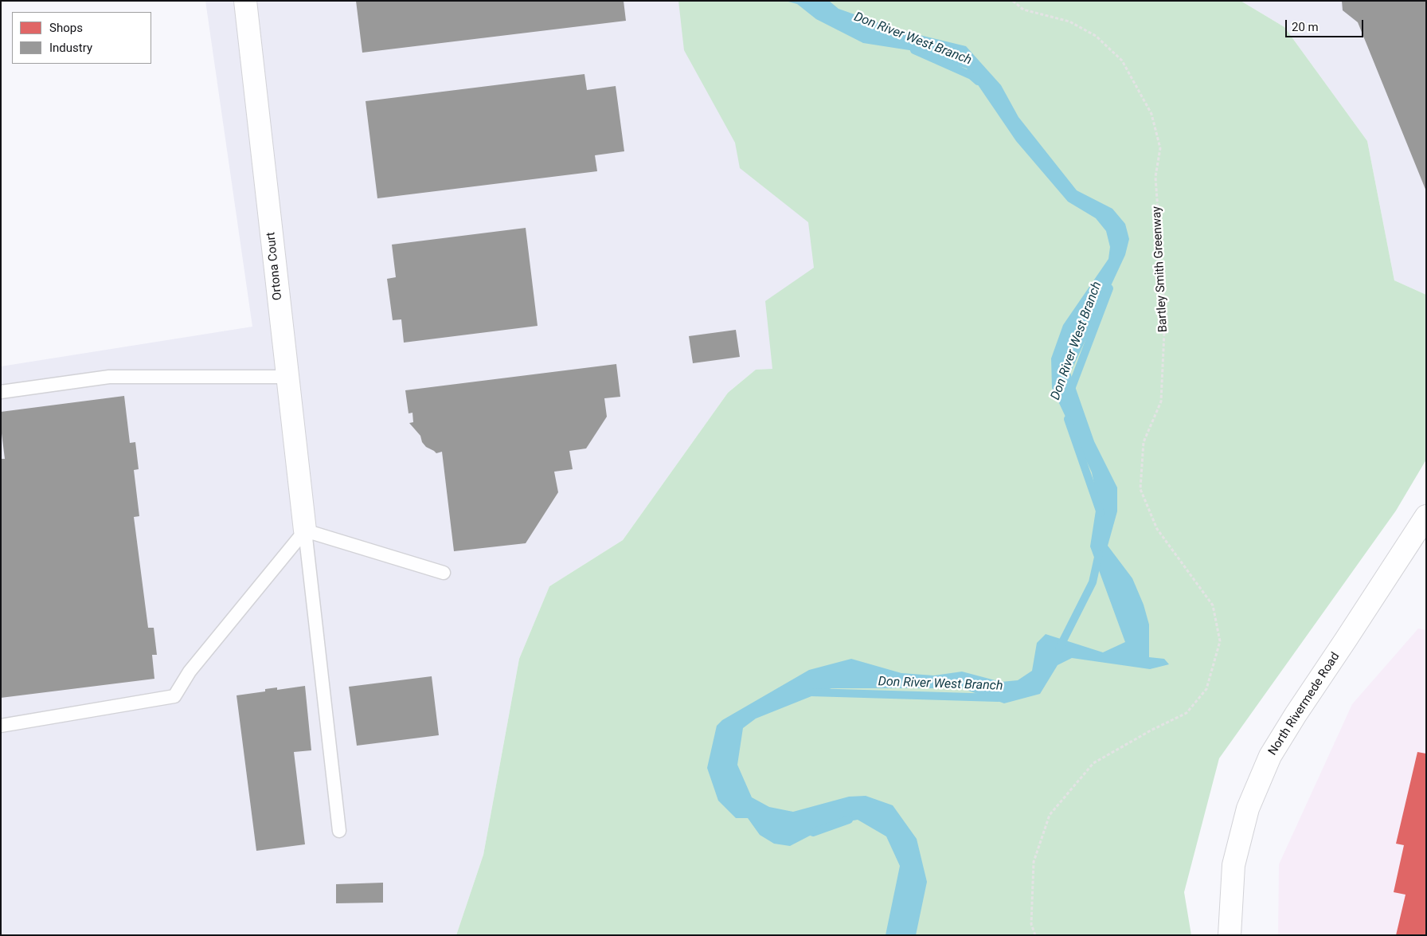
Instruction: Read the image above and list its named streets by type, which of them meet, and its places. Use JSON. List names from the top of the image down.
{
  "streets": {
    "street": ["Ortona Court", "North Rivermede Road"],
    "path": ["Bartley Smith Greenway"]
  },
  "water": ["Don River West Branch"],
  "legend": ["Shops", "Industry"],
  "scale_bar": "20 m"
}
